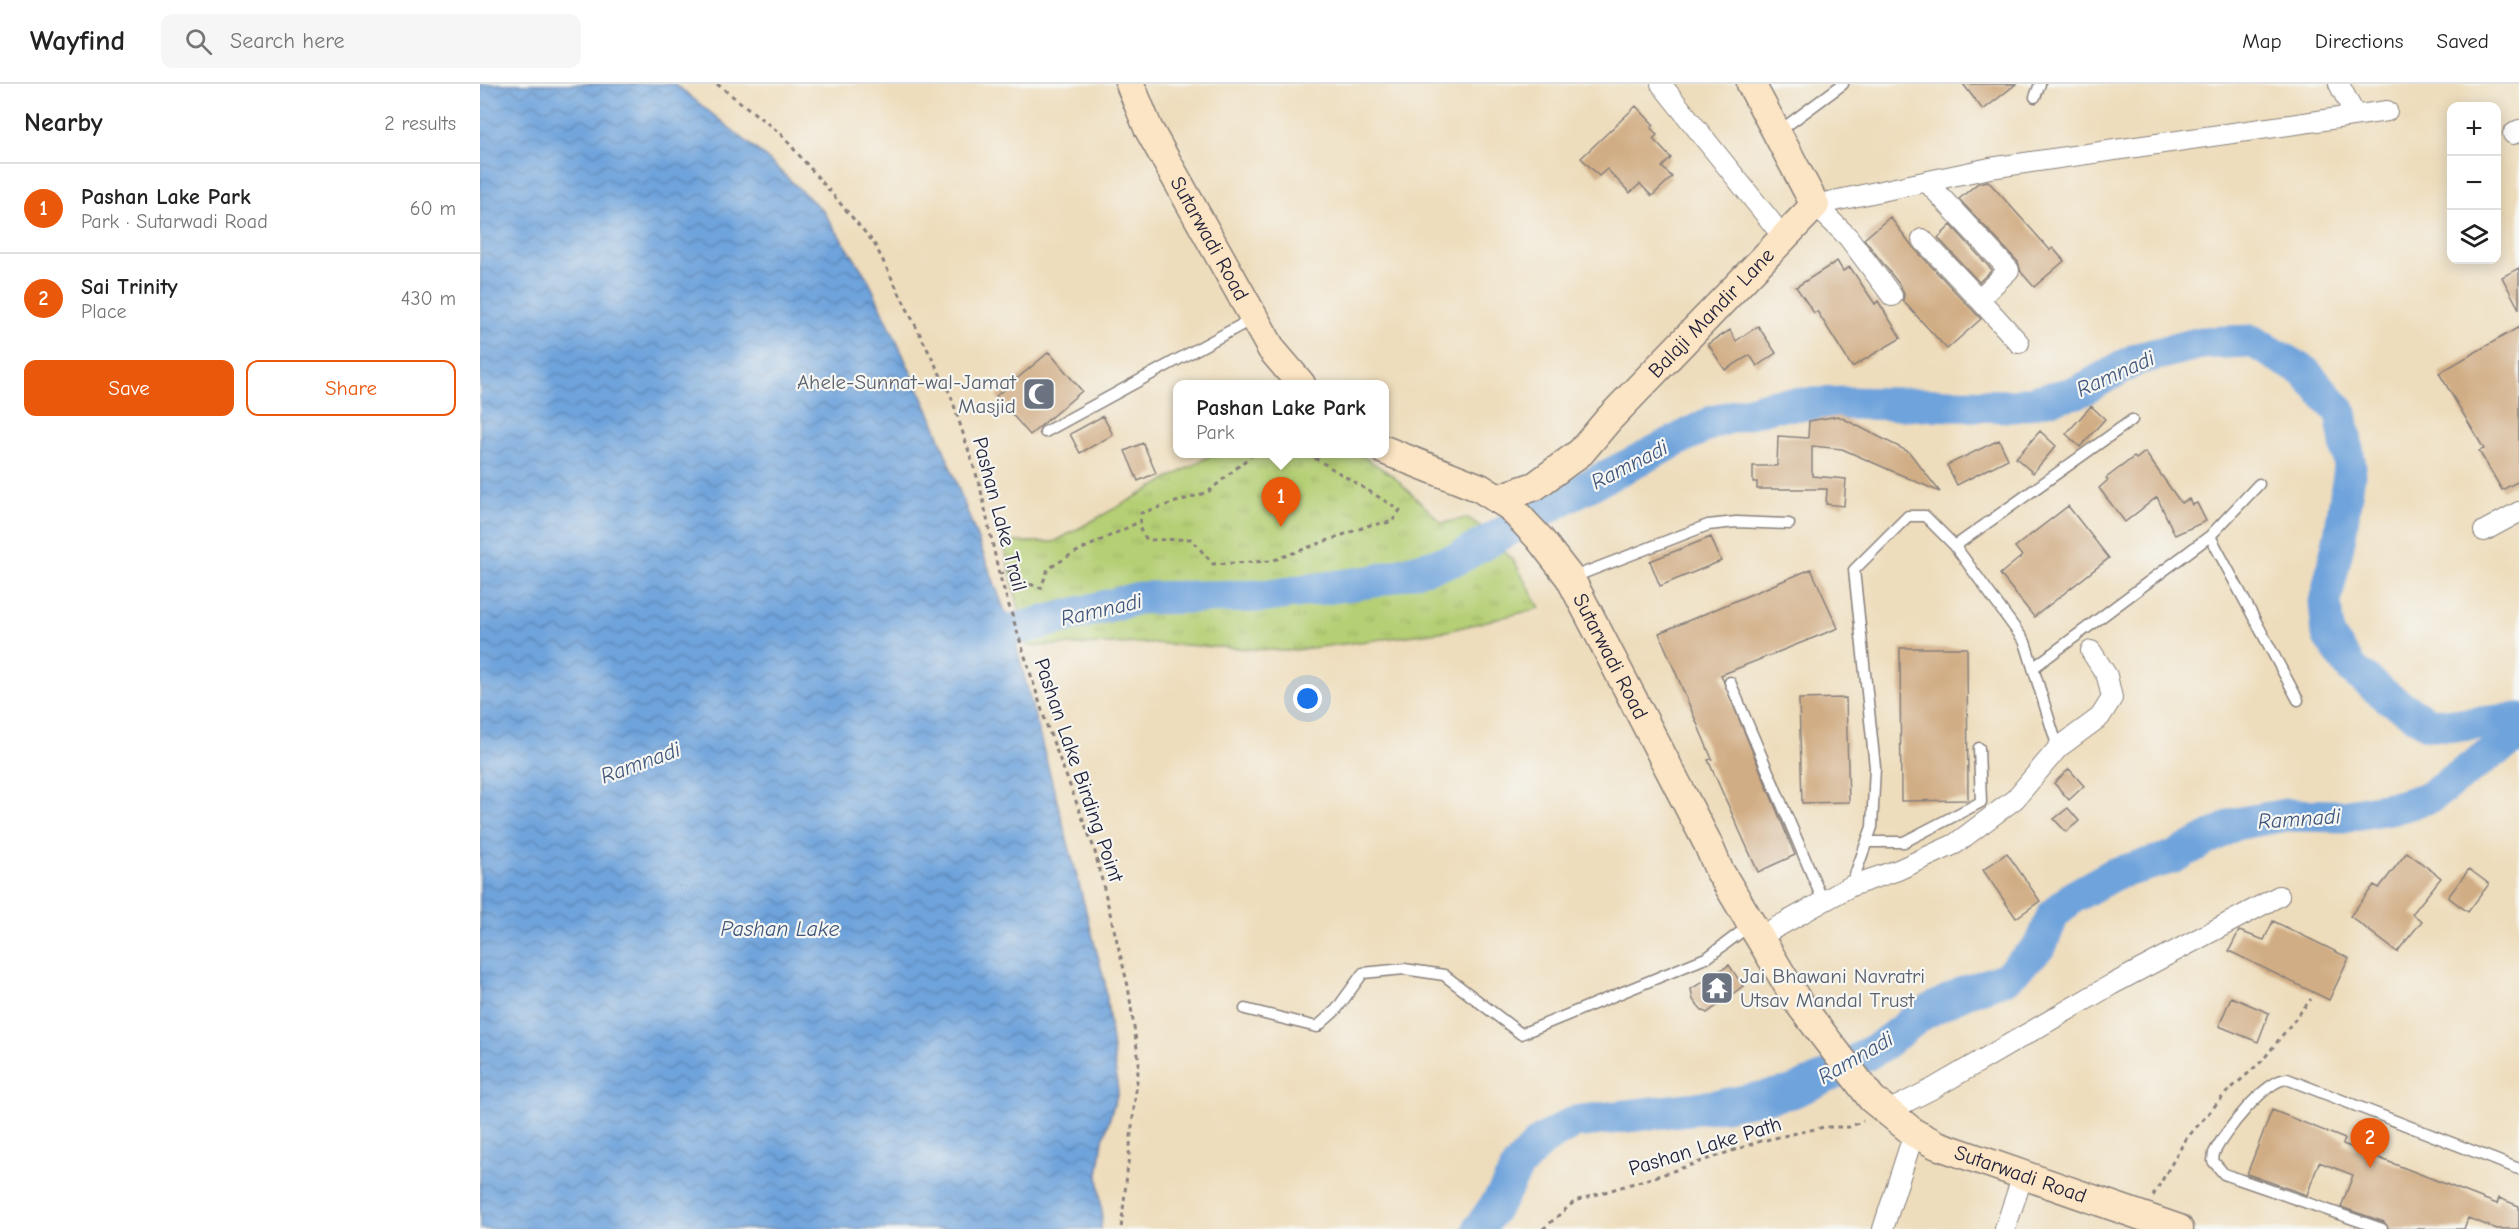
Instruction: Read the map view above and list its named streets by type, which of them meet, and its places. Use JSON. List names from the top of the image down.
{
  "streets": {
    "street": ["Sutarwadi Road", "Balaji Mandir Lane"],
    "path": ["Pashan Lake Trail", "Pashan Lake Birding Point", "Pashan Lake Path"]
  },
  "crossings": [
    ["Sutarwadi Road", "Balaji Mandir Lane"],
    ["Sutarwadi Road", "Pashan Lake Path"],
    ["Pashan Lake Trail", "Pashan Lake Birding Point"]
  ],
  "water": ["Ramnadi", "Pashan Lake"],
  "places": {
    "mosque": ["Ahele-Sunnat-wal-Jamat Masjid"],
    "temple": ["Jai Bhawani Navratri Utsav Mandal Trust"]
  },
  "page": {
    "header": "Wayfind",
    "search": "Search here",
    "nav": ["Map", "Directions", "Saved"],
    "heading": ["Nearby", "2 results"],
    "map_buttons": ["+", "−"],
    "list": [
      {
        "mark": "1",
        "name": "Pashan Lake Park",
        "note": "Park · Sutarwadi Road",
        "value": "60 m"
      },
      {
        "mark": "2",
        "name": "Sai Trinity",
        "note": "Place",
        "value": "430 m"
      }
    ],
    "buttons": ["Save", "Share"],
    "popup": ["Pashan Lake Park", "Park"],
    "pins": ["1", "2"]
  }
}
